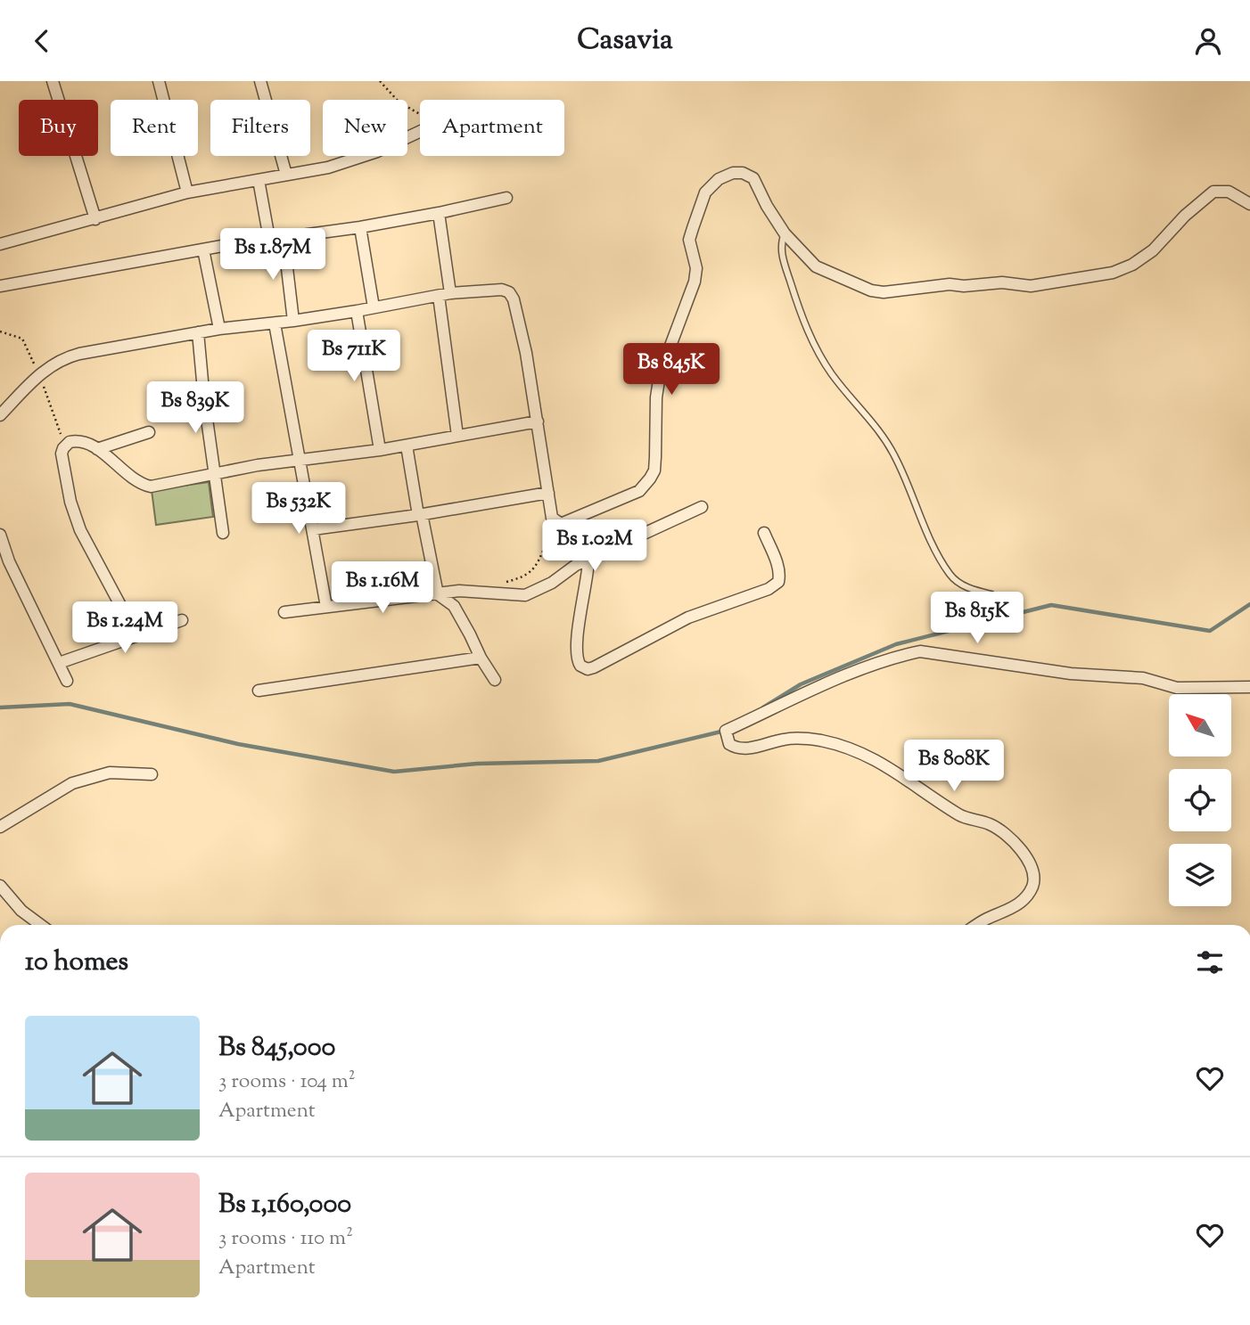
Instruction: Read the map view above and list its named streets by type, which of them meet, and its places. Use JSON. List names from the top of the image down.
{
  "north": "top left",
  "page": {
    "header": "Casavia",
    "chip": [
      "Buy",
      "Rent",
      "Filters",
      "New",
      "Apartment"
    ],
    "price": [
      "Bs 1.87M",
      "Bs 711K",
      "Bs 845K",
      "Bs 839K",
      "Bs 532K",
      "Bs 1.02M",
      "Bs 1.16M",
      "Bs 815K",
      "Bs 1.24M",
      "Bs 808K"
    ],
    "heading": "10 homes",
    "list": [
      {
        "name": "Bs 845,000",
        "note": "3 rooms · 104 m² · Apartment"
      },
      {
        "name": "Bs 1,160,000",
        "note": "3 rooms · 110 m² · Apartment"
      }
    ]
  }
}
